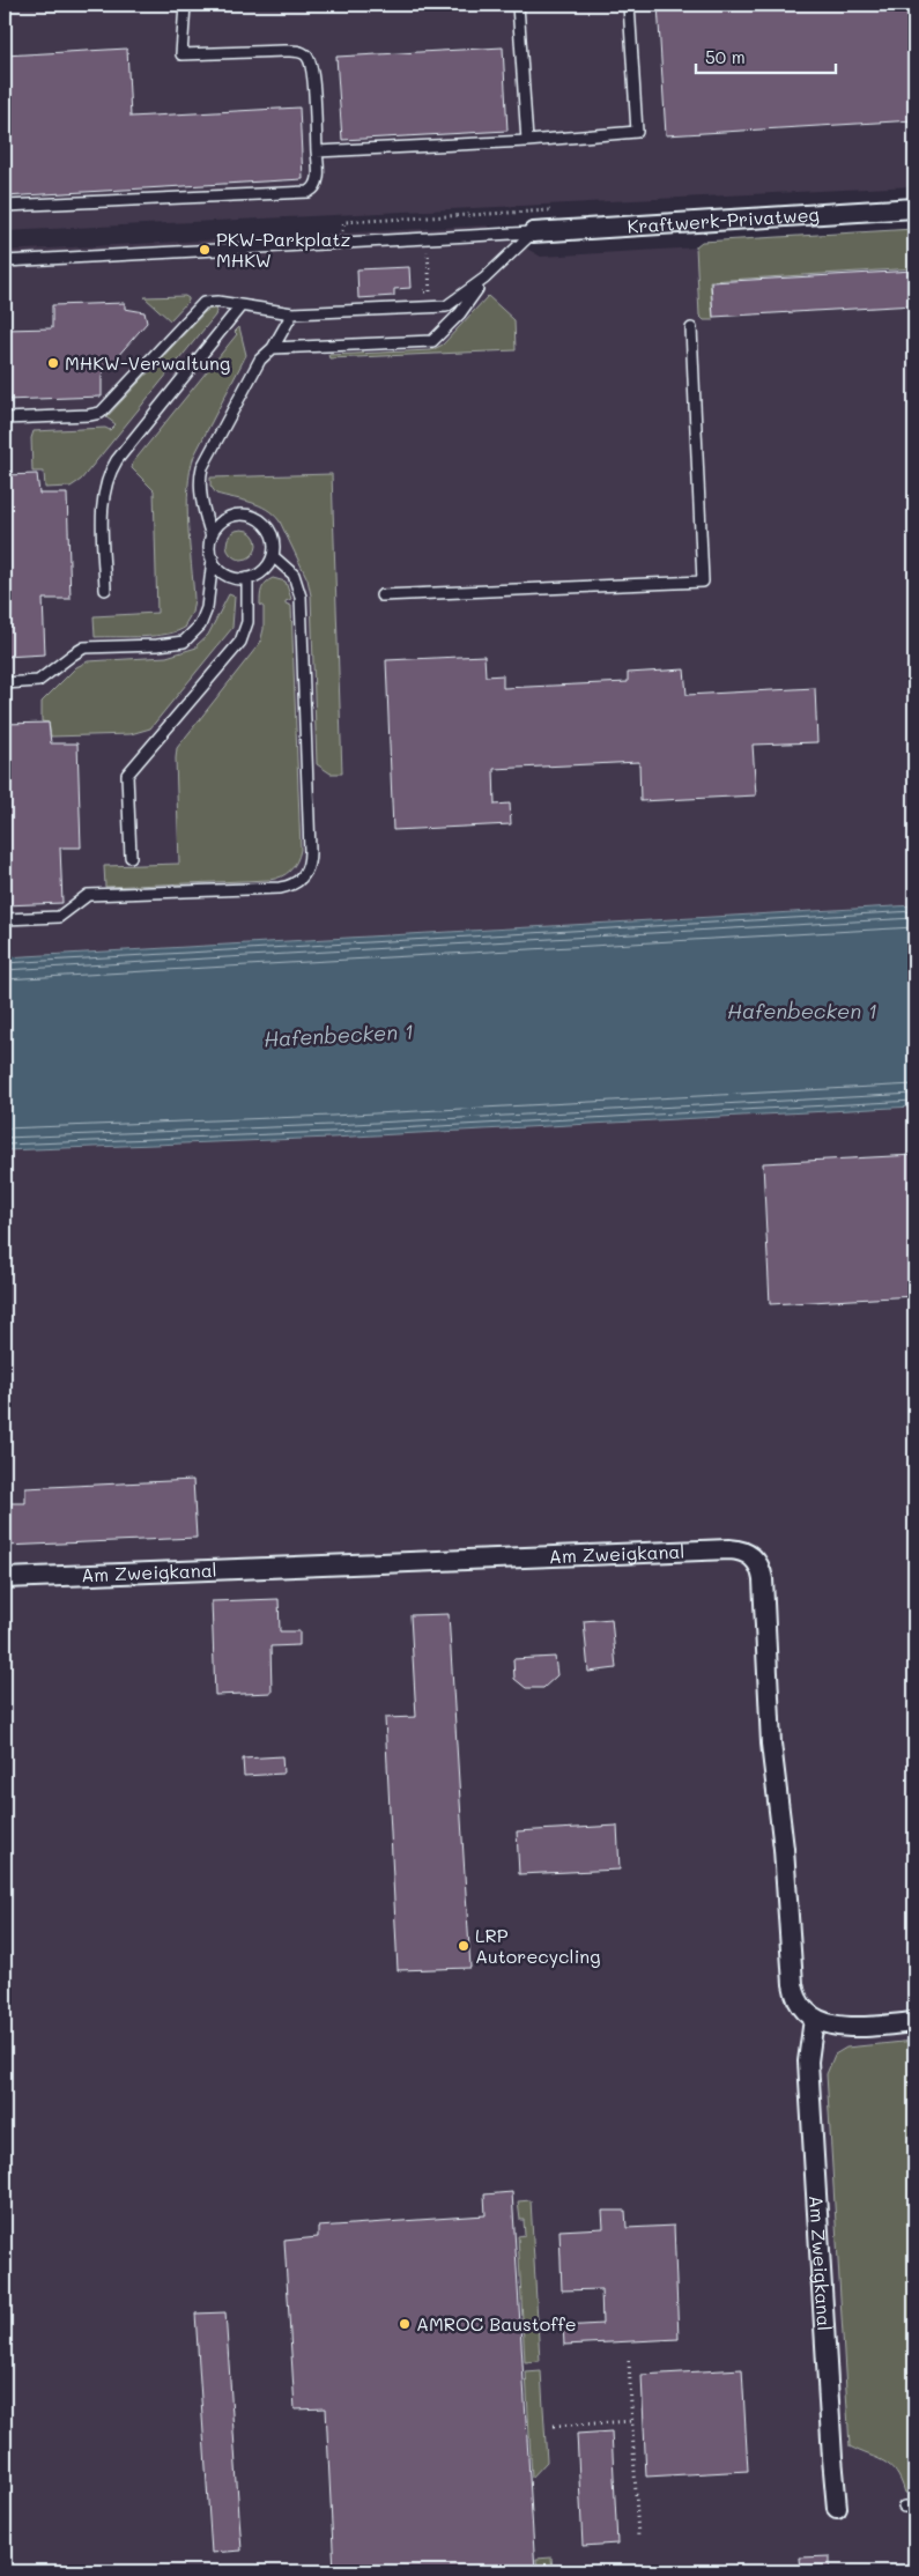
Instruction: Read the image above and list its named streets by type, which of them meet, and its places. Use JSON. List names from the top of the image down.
{
  "streets": {
    "street": ["Kraftwerk-Privatweg", "Am Zweigkanal"]
  },
  "water": ["Hafenbecken 1"],
  "places": [
    "PKW-Parkplatz MHKW",
    "MHKW-Verwaltung",
    "LRP Autorecycling",
    "AMROC Baustoffe"
  ],
  "scale_bar": "50 m"
}
